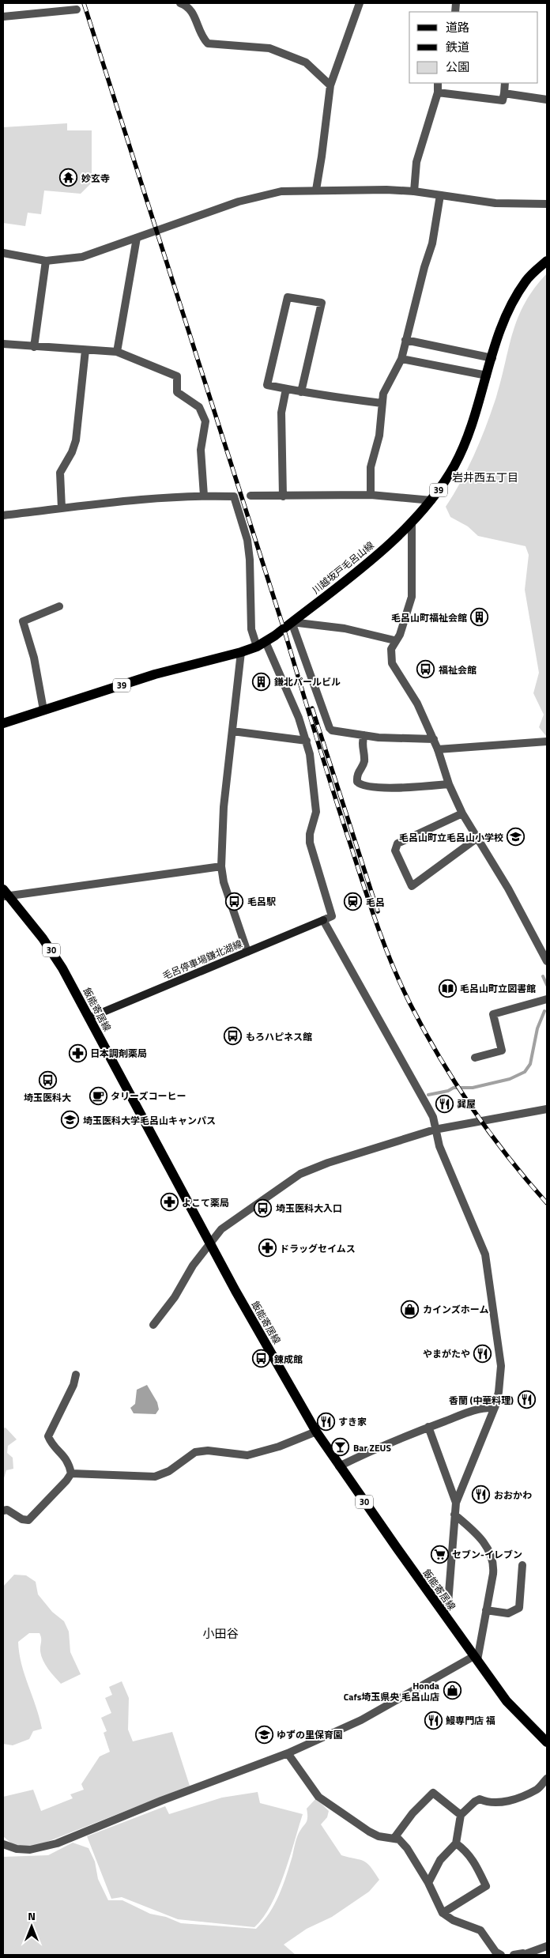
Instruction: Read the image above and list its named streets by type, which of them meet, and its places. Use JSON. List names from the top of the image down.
{
  "streets": {
    "main road": [
      "39",
      "川越坂戸毛呂山線",
      "30",
      "毛呂停車場鎌北湖線",
      "飯能寄居線"
    ]
  },
  "crossings": [
    ["毛呂停車場鎌北湖線", "飯能寄居線"]
  ],
  "districts": ["岩井西五丁目", "小田谷"],
  "places": {
    "temple": ["妙玄寺"],
    "building": ["毛呂山町福祉会館", "鎌北パールビル"],
    "bus stop": [
      "福祉会館",
      "毛呂駅",
      "もろハピネス館",
      "埼玉医科大",
      "埼玉医科大入口",
      "錬成館"
    ],
    "school or university": ["毛呂山町立毛呂山小学校", "埼玉医科大学毛呂山キャンパス", "ゆずの里保育園"],
    "station": ["毛呂"],
    "library": ["毛呂山町立図書館"],
    "pharmacy": ["日本調剤薬局", "よこて薬局", "ドラッグセイムス"],
    "cafe": ["タリーズコーヒー"],
    "restaurant": [
      "巽屋",
      "やまがたや",
      "香蘭 (中華料理)",
      "すき家",
      "おおかわ",
      "鰻専門店 福"
    ],
    "shop": ["カインズホーム", "Honda Cafs埼玉県央 毛呂山店"],
    "bar": ["Bar ZEUS"],
    "supermarket": ["セブン-イレブン"]
  },
  "legend": ["道路", "鉄道", "公園"],
  "north": "top"
}
